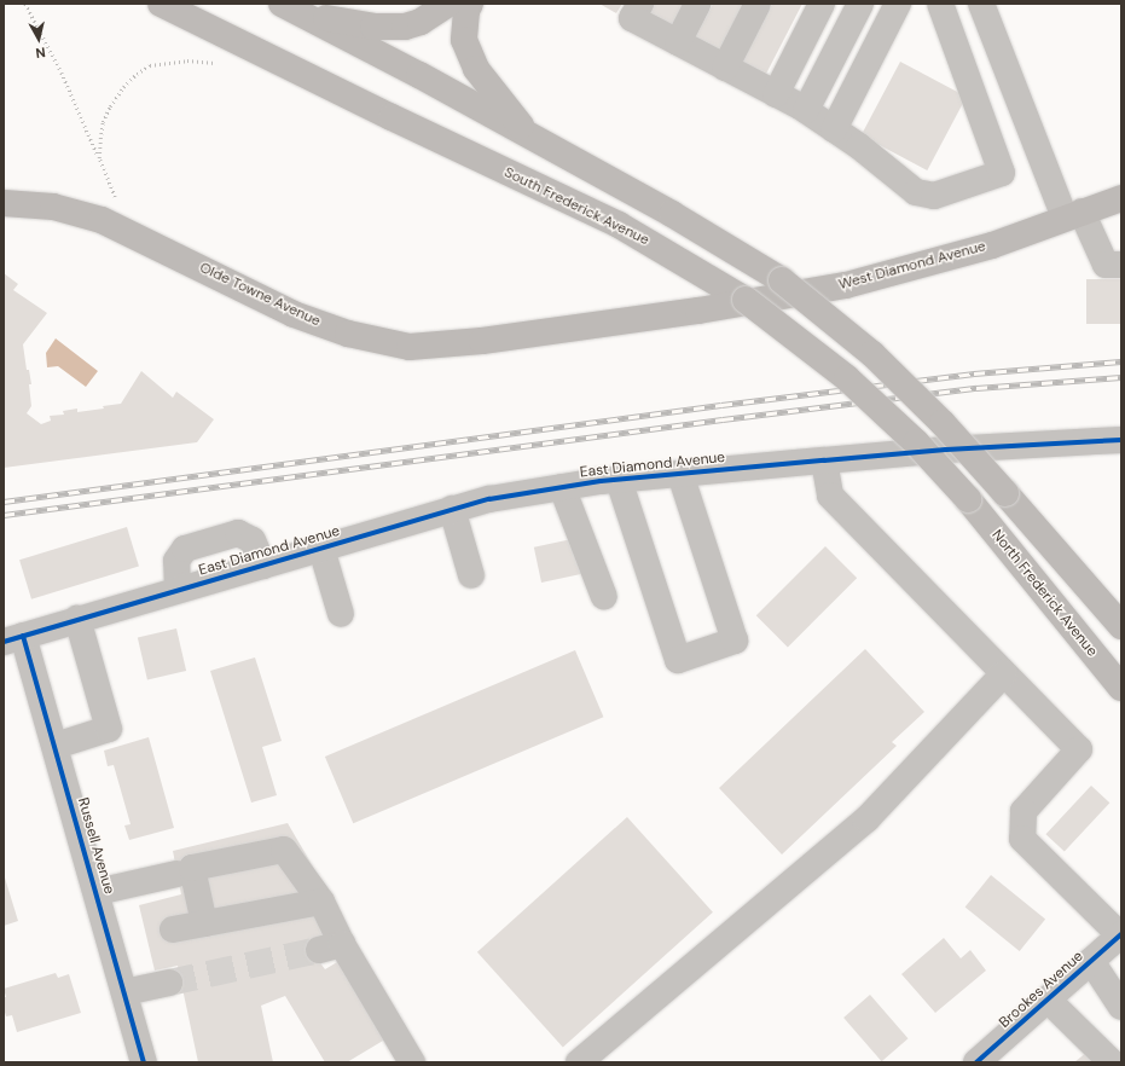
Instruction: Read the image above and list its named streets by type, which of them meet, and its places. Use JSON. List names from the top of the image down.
{
  "streets": {
    "main road": [
      "South Frederick Avenue",
      "West Diamond Avenue",
      "Olde Towne Avenue",
      "North Frederick Avenue"
    ],
    "street": ["East Diamond Avenue", "Russell Avenue", "Brookes Avenue"]
  },
  "crossings": [
    ["South Frederick Avenue", "North Frederick Avenue"],
    ["West Diamond Avenue", "Olde Towne Avenue"],
    ["East Diamond Avenue", "Russell Avenue"]
  ],
  "north": "bottom"
}
